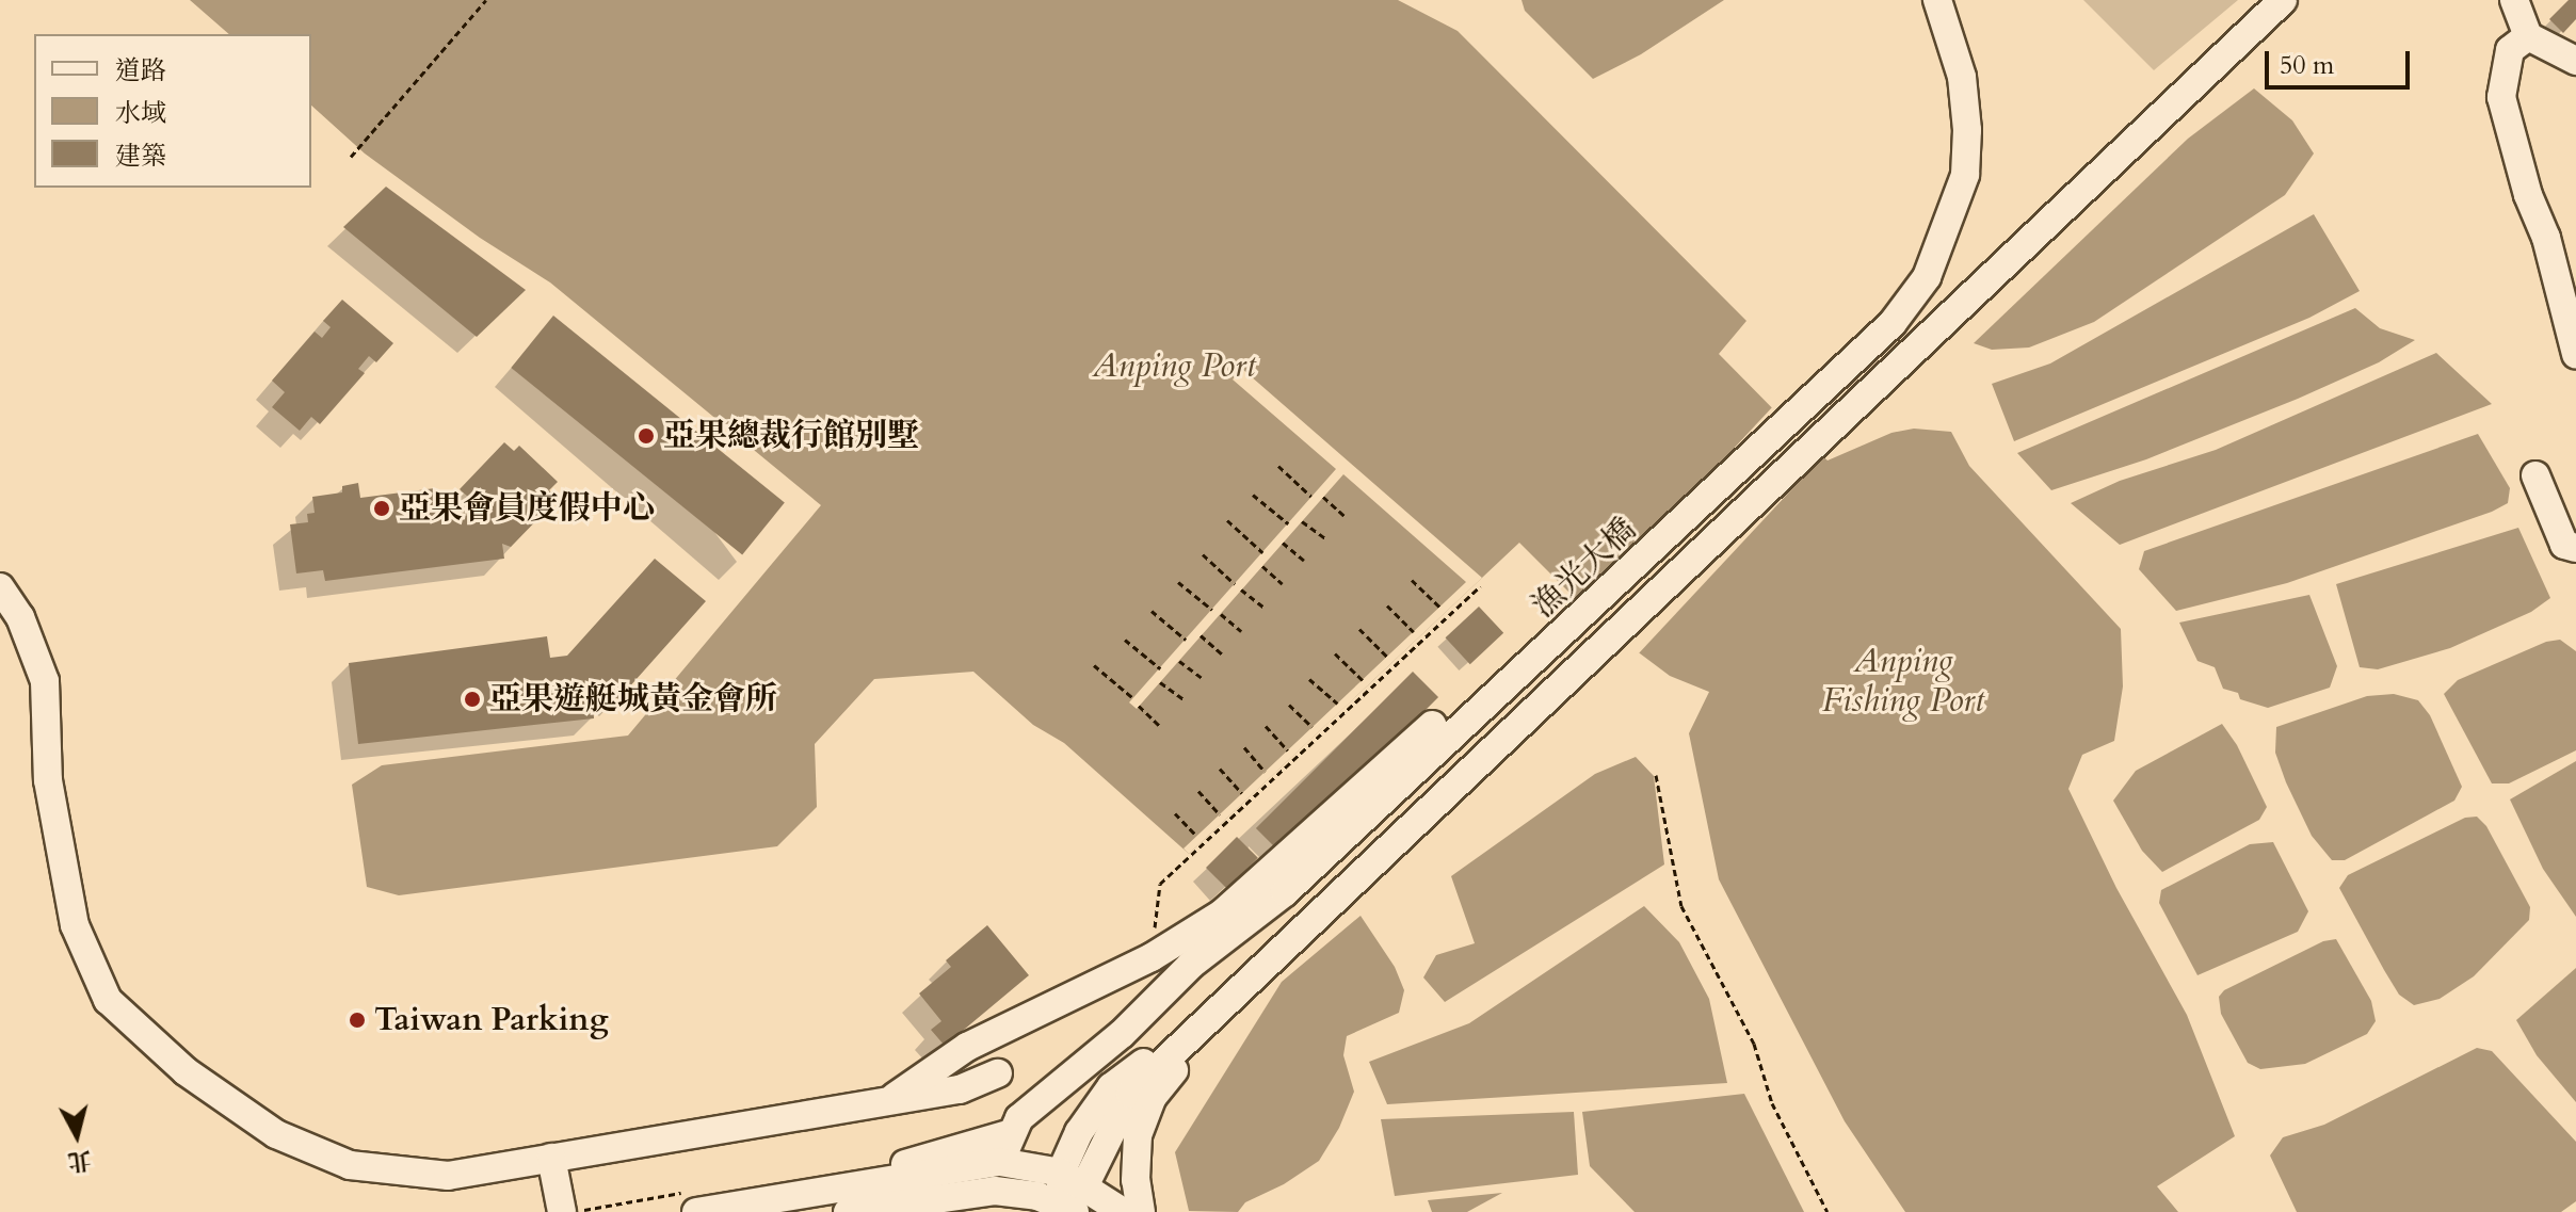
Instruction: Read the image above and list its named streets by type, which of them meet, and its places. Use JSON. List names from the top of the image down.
{
  "streets": {
    "street": ["漁光大橋"]
  },
  "water": ["Anping Port", "Anping Fishing Port"],
  "places": [
    "亞果總裁行館別墅",
    "亞果會員度假中心",
    "亞果遊艇城黃金會所",
    "Taiwan Parking"
  ],
  "legend": ["道路", "水域", "建築"],
  "scale_bar": "50 m",
  "north": "bottom"
}
